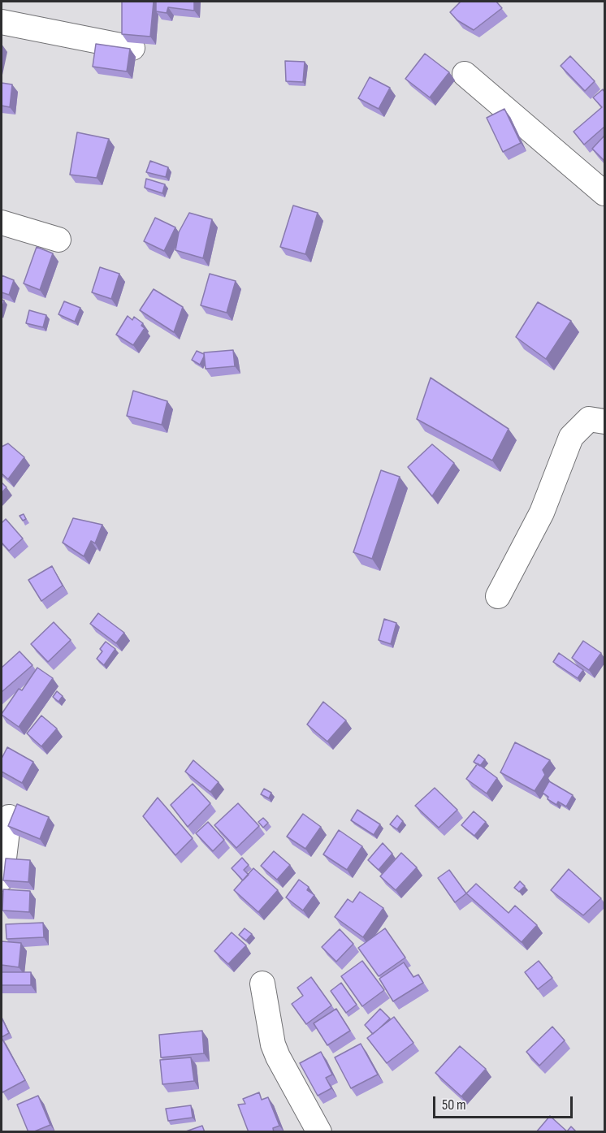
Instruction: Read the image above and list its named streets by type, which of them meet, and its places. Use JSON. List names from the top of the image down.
{
  "scale_bar": "50 m"
}
